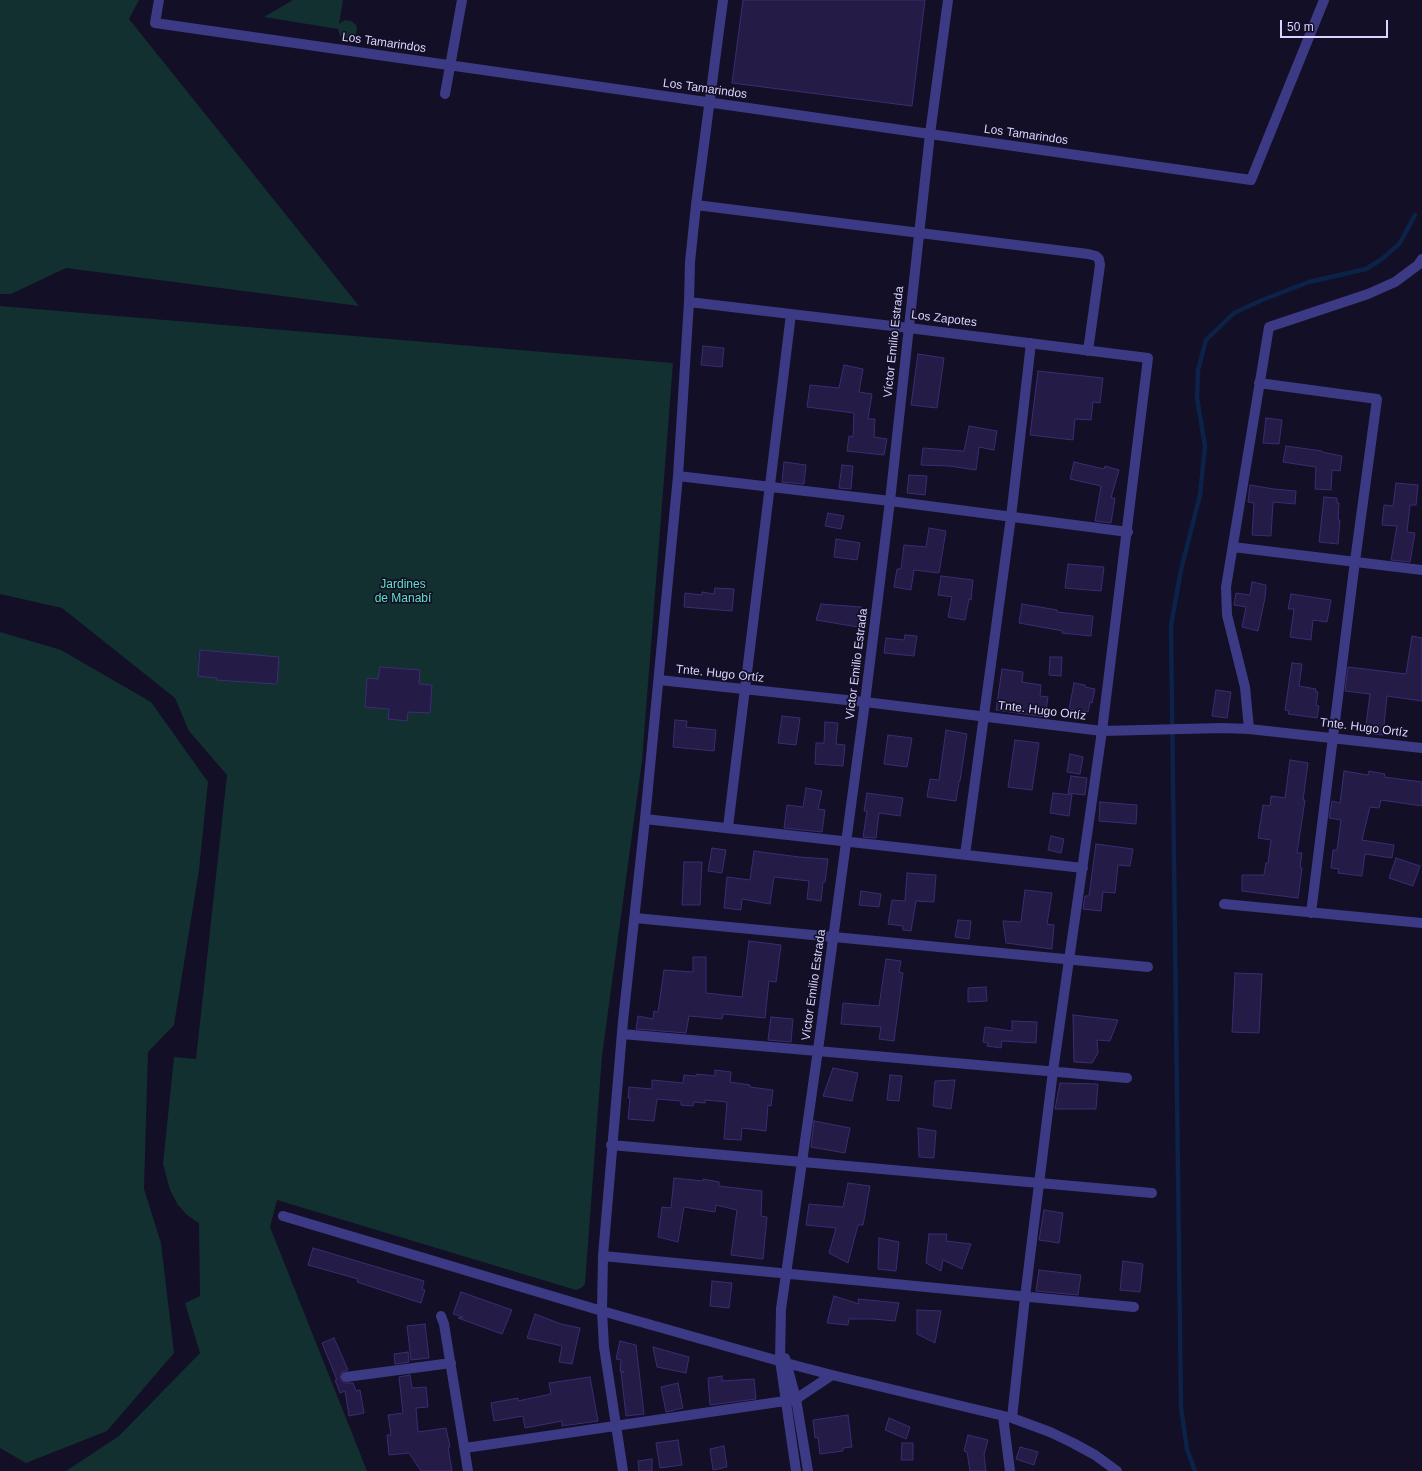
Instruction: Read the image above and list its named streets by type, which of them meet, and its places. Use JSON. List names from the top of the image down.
{
  "streets": {
    "street": [
      "Los Tamarindos",
      "Los Zapotes",
      "Víctor Emilio Estrada",
      "Tnte. Hugo Ortíz"
    ]
  },
  "crossings": [
    ["Los Tamarindos", "Víctor Emilio Estrada"],
    ["Los Zapotes", "Víctor Emilio Estrada"],
    ["Víctor Emilio Estrada", "Tnte. Hugo Ortíz"]
  ],
  "parks": ["Jardines de Manabí"],
  "scale_bar": "50 m"
}
